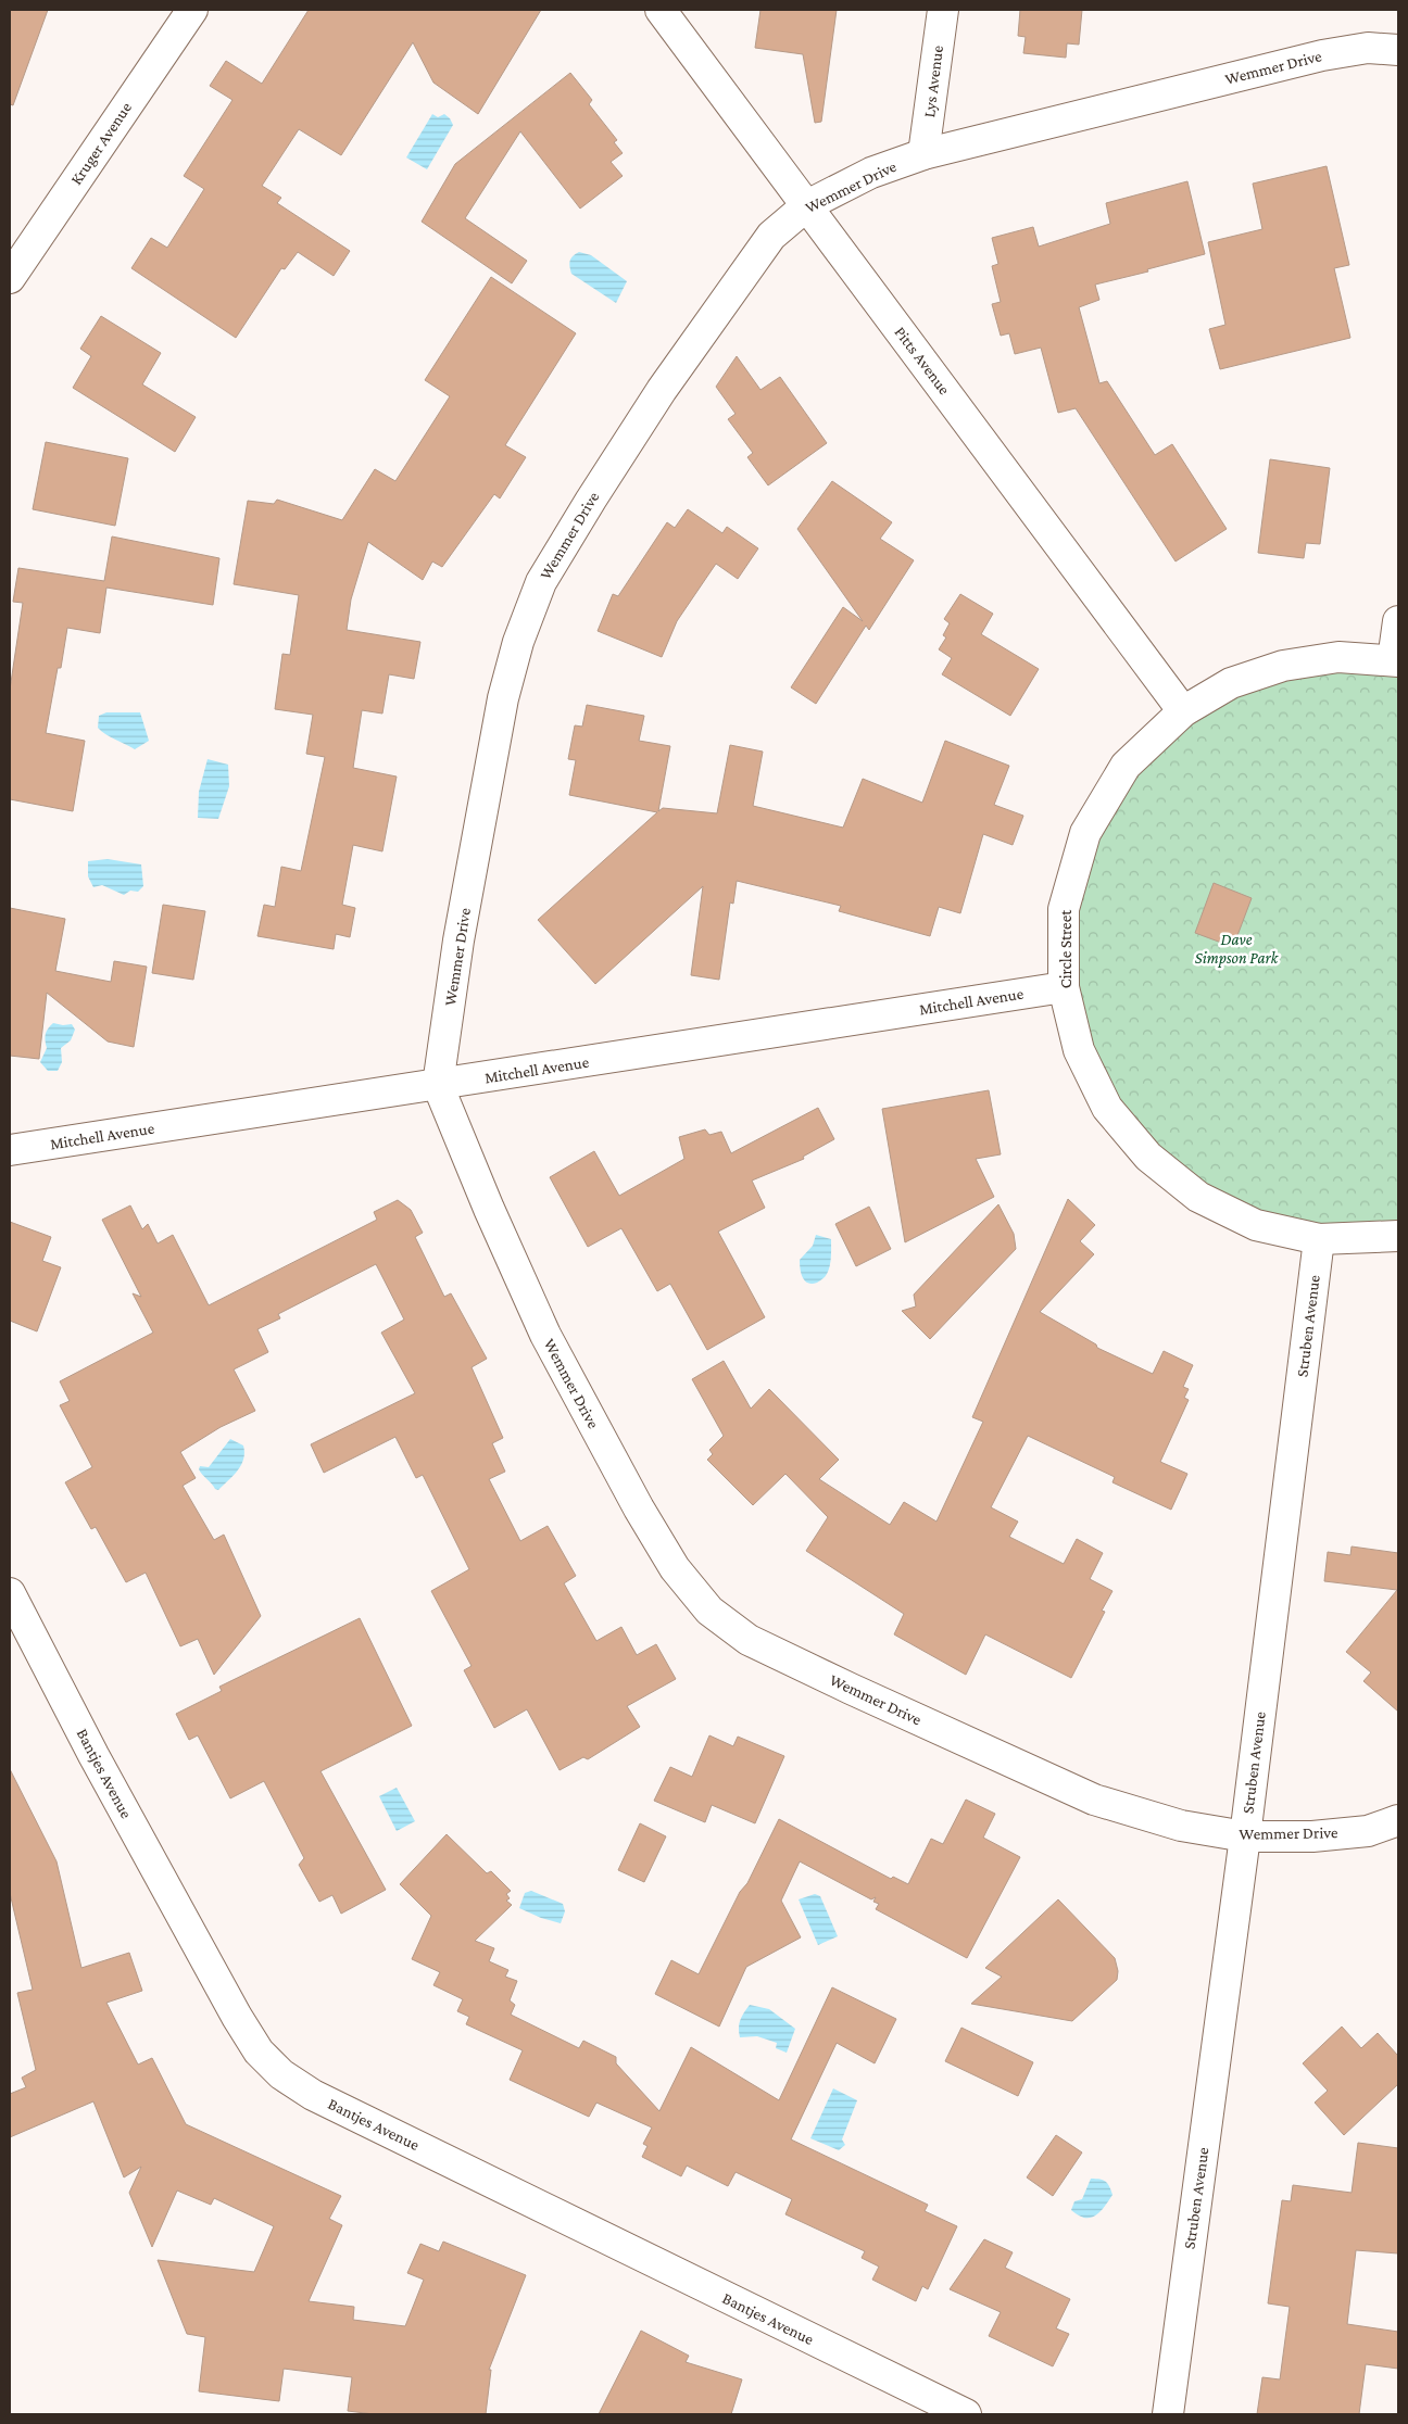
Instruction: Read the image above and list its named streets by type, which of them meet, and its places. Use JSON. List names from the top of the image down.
{
  "streets": {
    "street": [
      "Wemmer Drive",
      "Lys Avenue",
      "Kruger Avenue",
      "Pitts Avenue",
      "Circle Street",
      "Mitchell Avenue",
      "Struben Avenue",
      "Bantjes Avenue"
    ]
  },
  "crossings": [
    ["Wemmer Drive", "Lys Avenue"],
    ["Wemmer Drive", "Pitts Avenue"],
    ["Wemmer Drive", "Mitchell Avenue"],
    ["Wemmer Drive", "Struben Avenue"],
    ["Pitts Avenue", "Circle Street"],
    ["Circle Street", "Mitchell Avenue"],
    ["Circle Street", "Struben Avenue"]
  ],
  "parks": ["Dave Simpson Park"]
}
